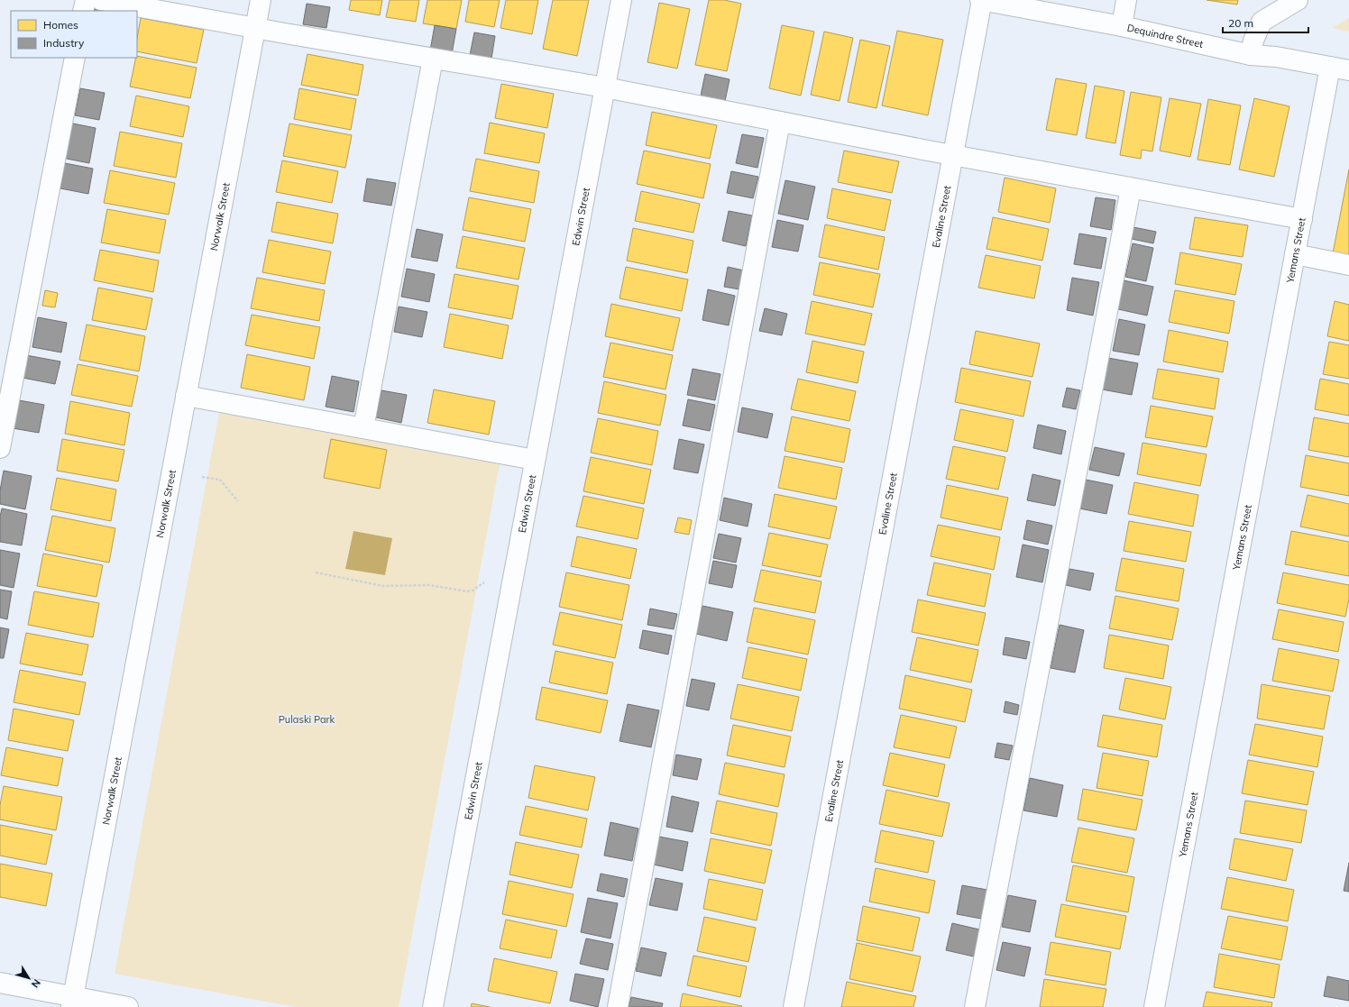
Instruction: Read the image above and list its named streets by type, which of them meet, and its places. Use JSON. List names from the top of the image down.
{
  "streets": {
    "street": [
      "Dequindre Street",
      "Norwalk Street",
      "Edwin Street",
      "Evaline Street",
      "Yemans Street"
    ]
  },
  "crossings": [
    ["Dequindre Street", "Evaline Street"],
    ["Dequindre Street", "Yemans Street"]
  ],
  "parks": ["Pulaski Park"],
  "legend": ["Homes", "Industry"],
  "scale_bar": "20 m",
  "north": "bottom right"
}
